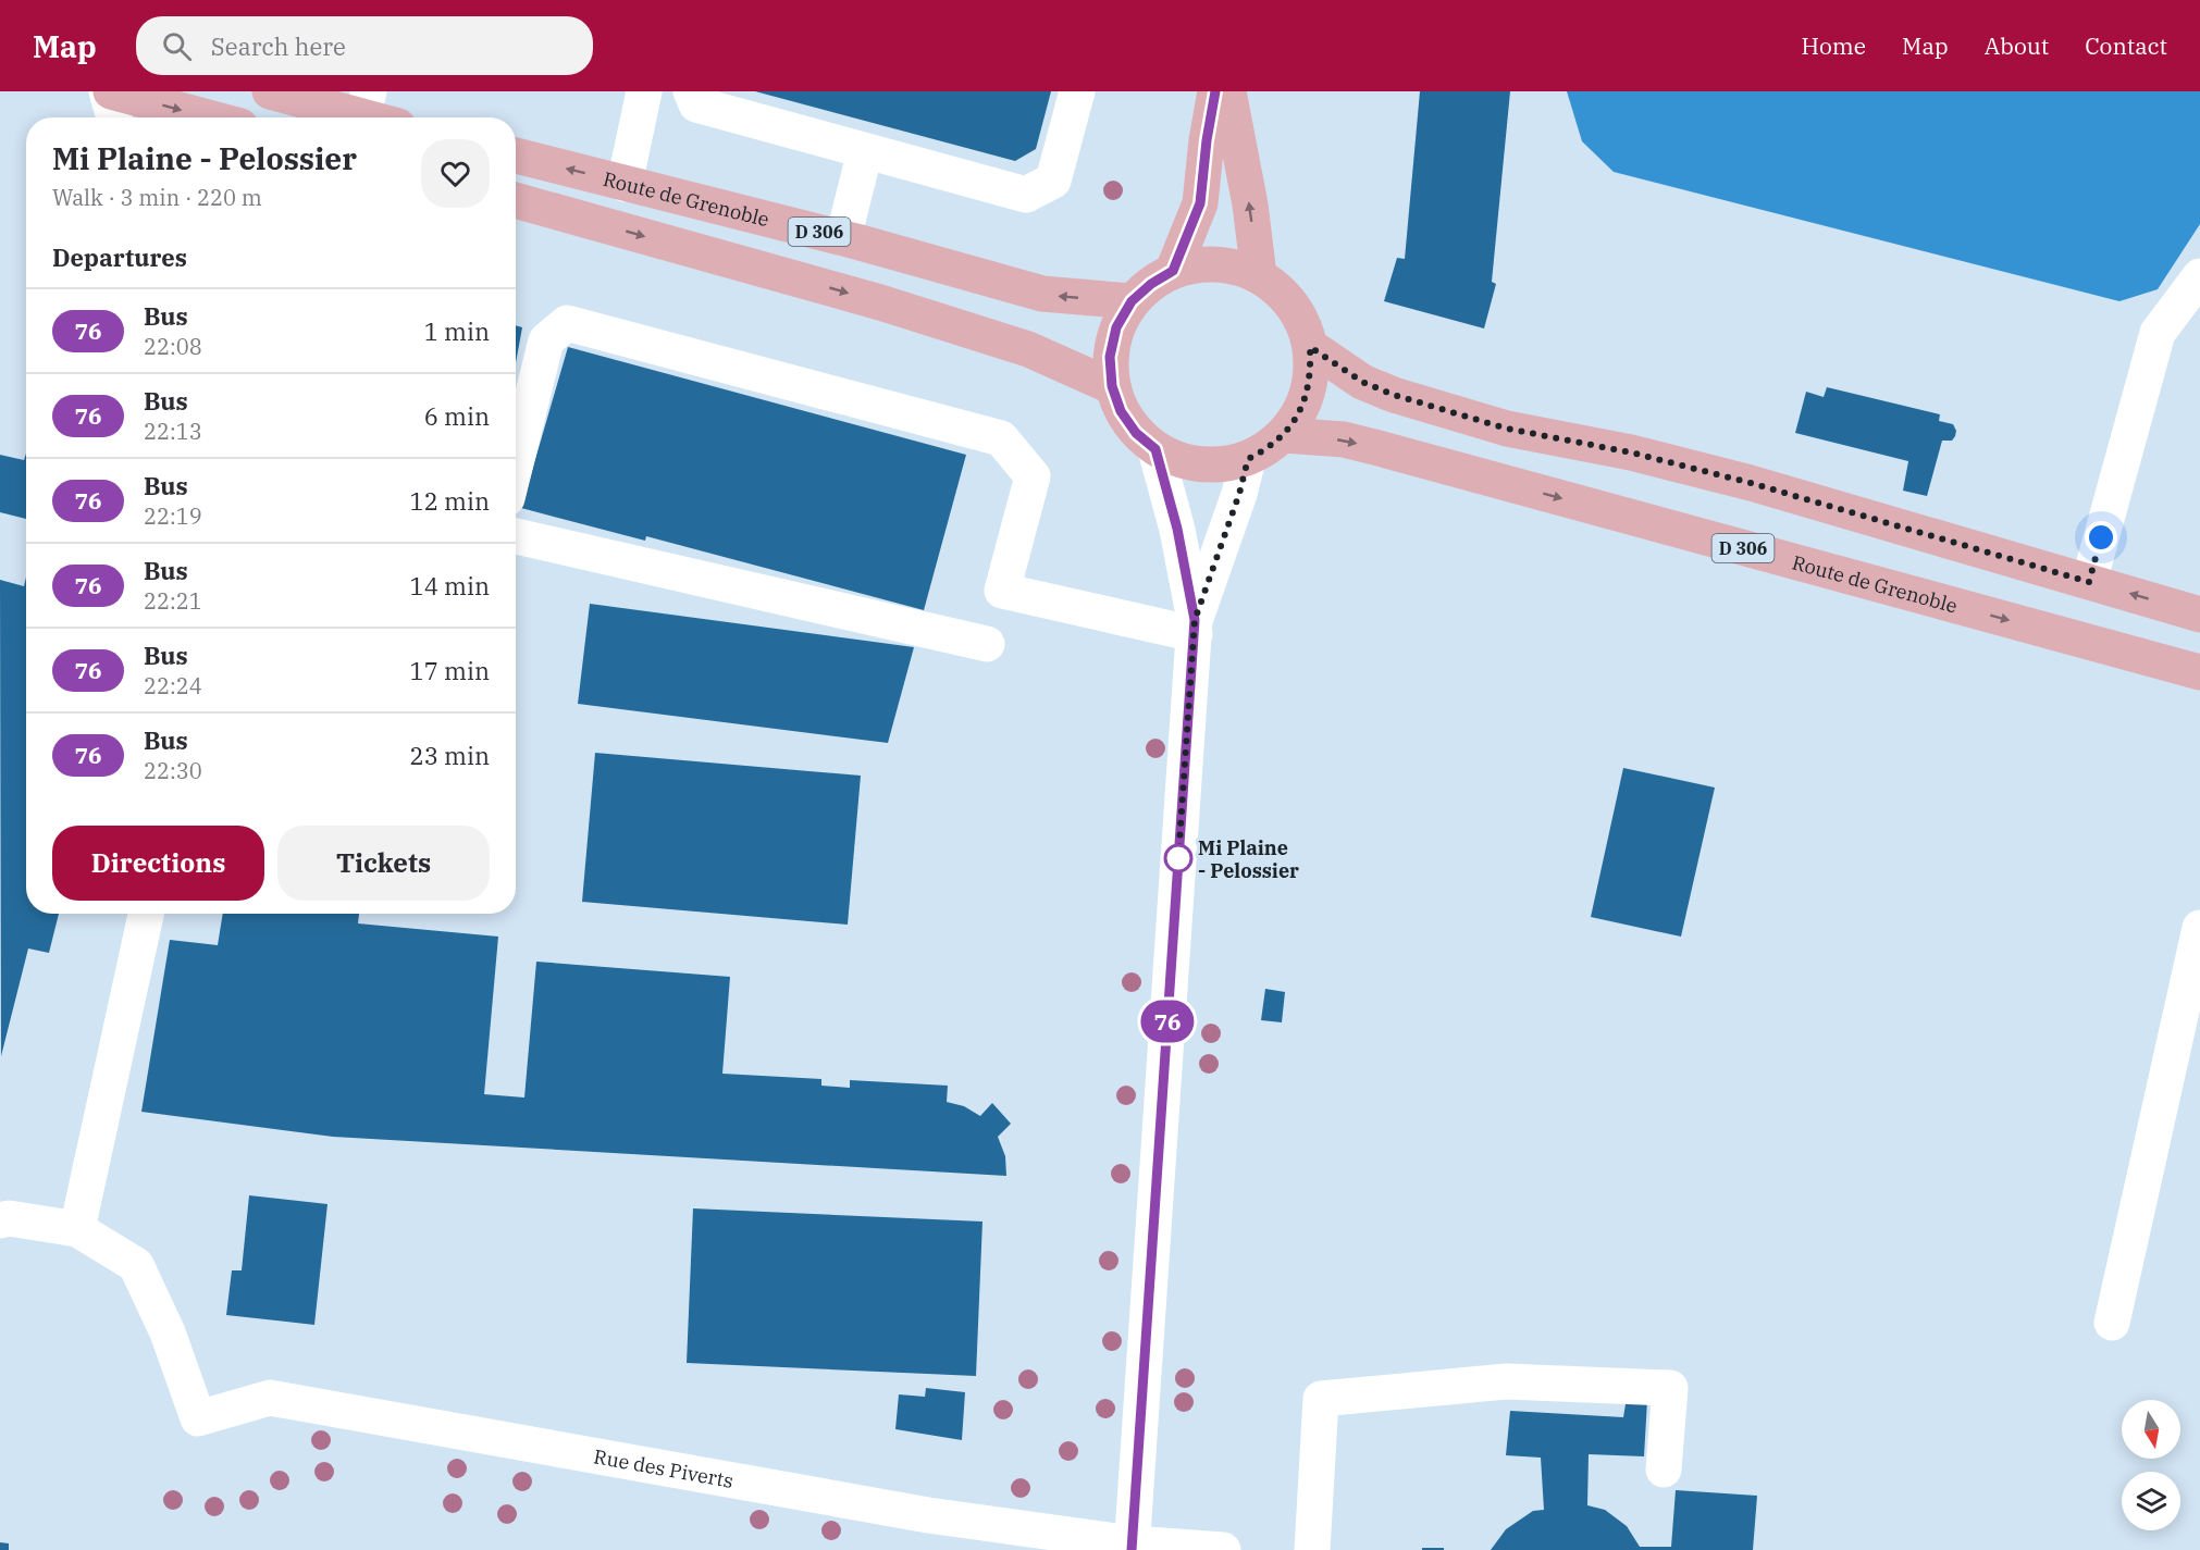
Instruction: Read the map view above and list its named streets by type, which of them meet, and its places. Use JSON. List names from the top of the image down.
{
  "streets": {
    "main road": ["Route de Grenoble", "D 306"],
    "street": ["Rue des Piverts"]
  },
  "places": ["Mi Plaine - Pelossier"],
  "lines": ["bus line 76"],
  "north": "bottom",
  "page": {
    "header": "Map",
    "search": "Search here",
    "nav": [
      "Home",
      "Map",
      "About",
      "Contact"
    ],
    "on_map": "76",
    "heading": [
      ["Mi Plaine - Pelossier", "Walk · 3 min · 220 m"],
      "Departures"
    ],
    "list": [
      {
        "mark": "76",
        "name": "Bus",
        "note": "22:08",
        "value": "1 min"
      },
      {
        "mark": "76",
        "name": "Bus",
        "note": "22:13",
        "value": "6 min"
      },
      {
        "mark": "76",
        "name": "Bus",
        "note": "22:19",
        "value": "12 min"
      },
      {
        "mark": "76",
        "name": "Bus",
        "note": "22:21",
        "value": "14 min"
      },
      {
        "mark": "76",
        "name": "Bus",
        "note": "22:24",
        "value": "17 min"
      },
      {
        "mark": "76",
        "name": "Bus",
        "note": "22:30",
        "value": "23 min"
      }
    ],
    "buttons": ["Directions", "Tickets"]
  }
}
